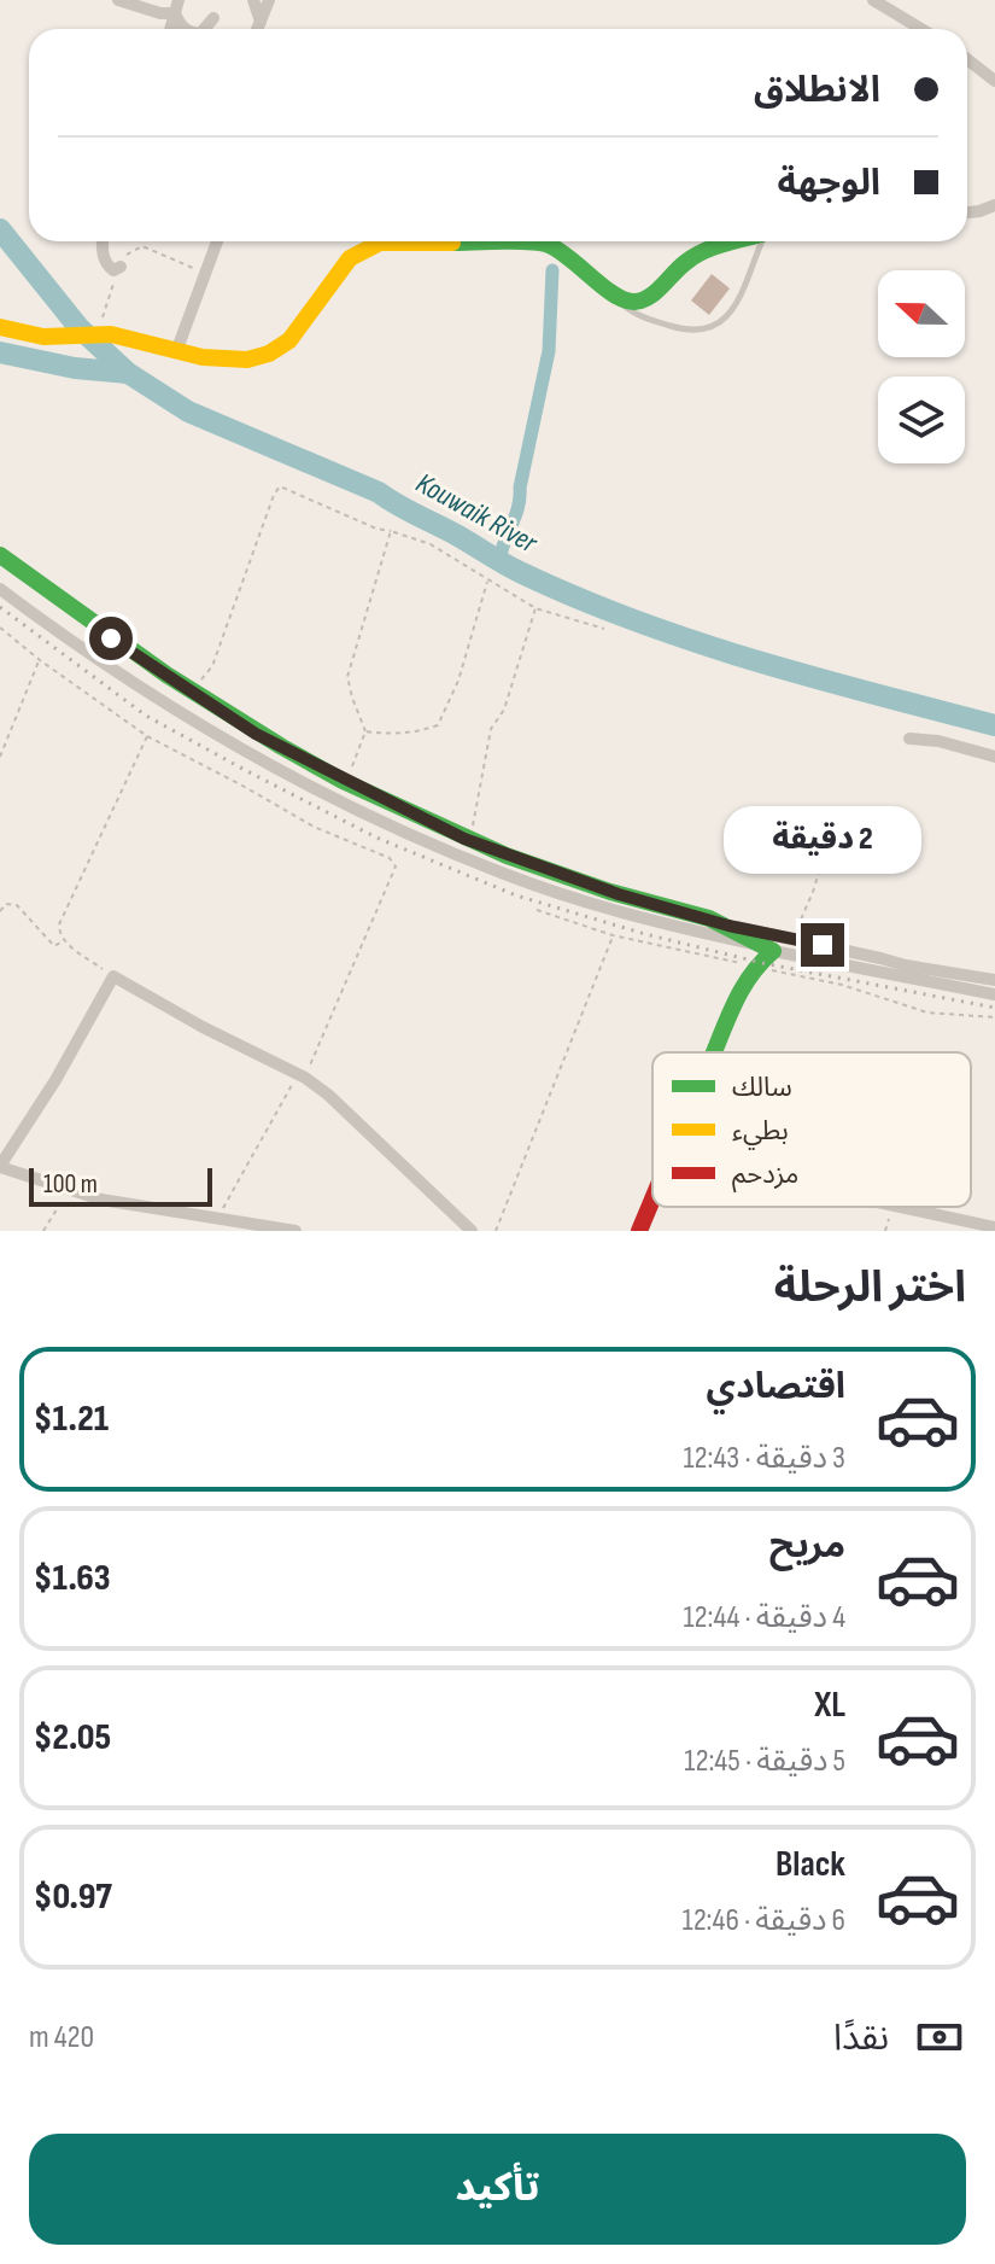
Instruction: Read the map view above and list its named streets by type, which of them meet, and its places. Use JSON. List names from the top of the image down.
{
  "water": ["Kouwaik River"],
  "legend": ["سالك", "بطيء", "مزدحم"],
  "scale_bar": "100 m",
  "north": "left",
  "page": {
    "banner": ["الانطلاق", "الوجهة"],
    "bubble": "2 دقيقة",
    "scale": "100 m",
    "heading": "اختر الرحلة",
    "list": [
      {
        "name": "اقتصادي",
        "note": "3 دقيقة · 12:43",
        "value": "$1.21"
      },
      {
        "name": "مريح",
        "note": "4 دقيقة · 12:44",
        "value": "$1.63"
      },
      {
        "name": "XL",
        "note": "5 دقيقة · 12:45",
        "value": "$2.05"
      },
      {
        "name": "Black",
        "note": "6 دقيقة · 12:46",
        "value": "$0.97"
      }
    ],
    "pay": ["نقدًا", "420 m"],
    "buttons": "تأكيد"
  }
}
